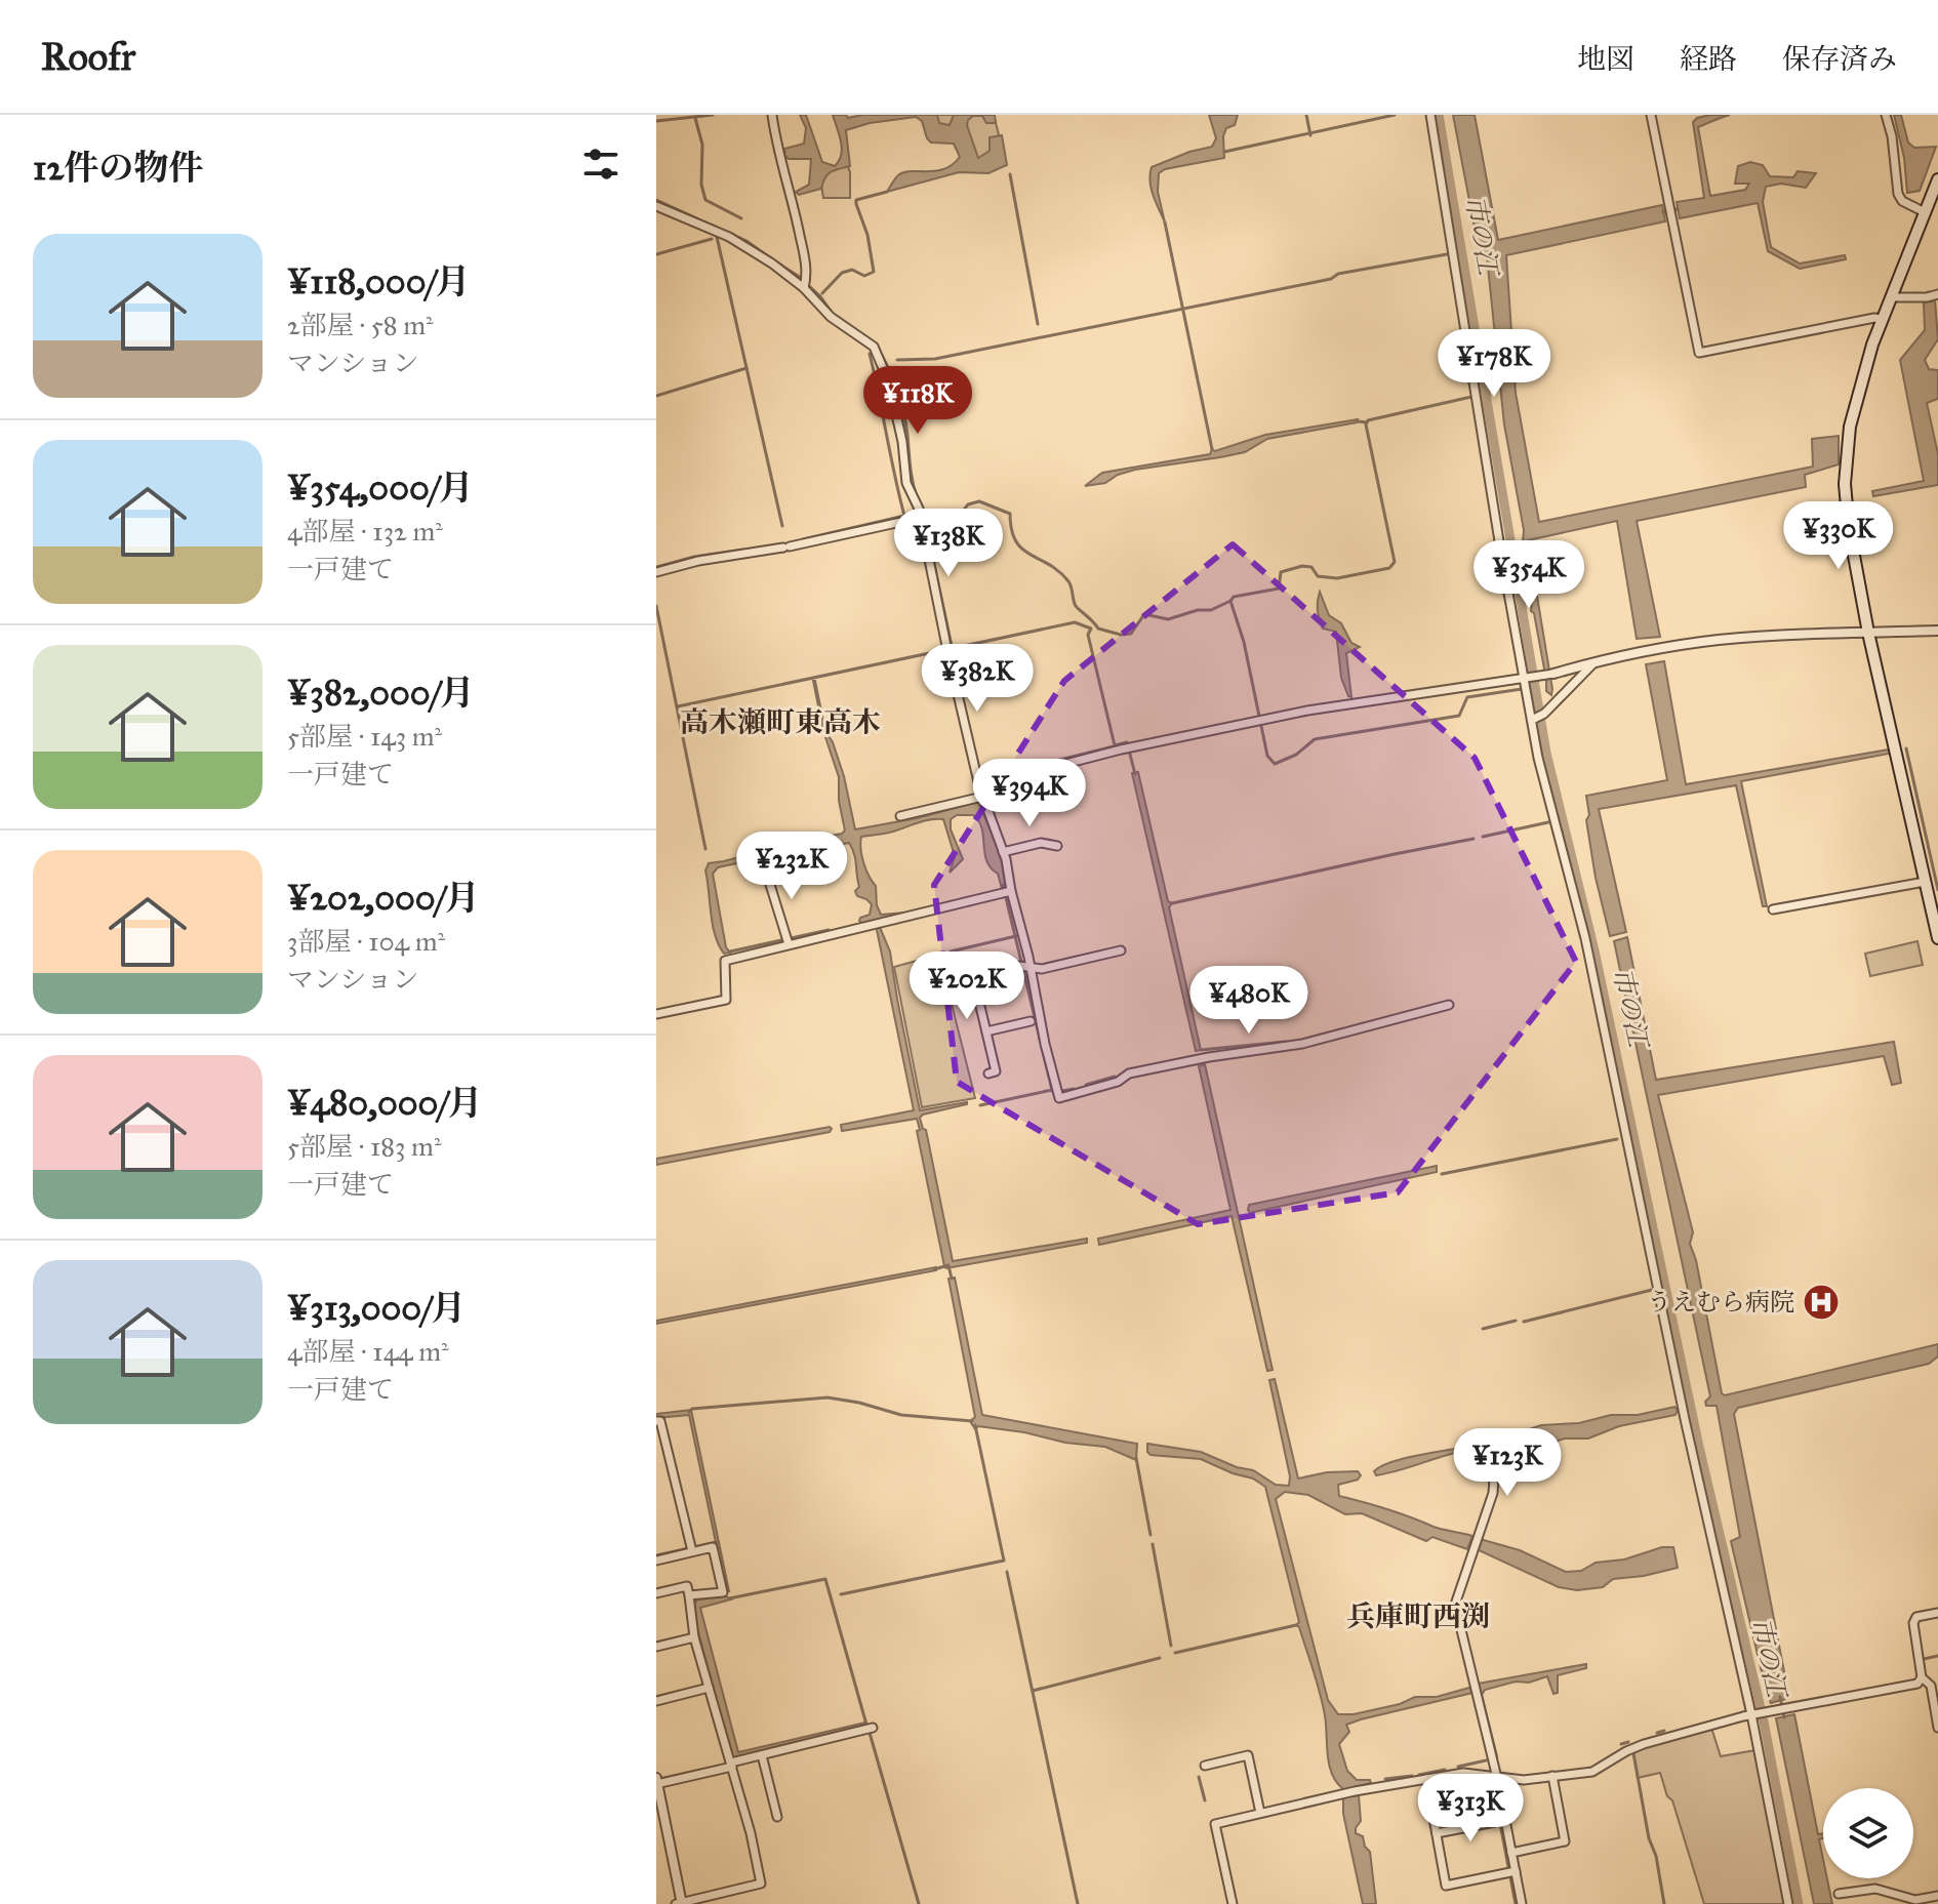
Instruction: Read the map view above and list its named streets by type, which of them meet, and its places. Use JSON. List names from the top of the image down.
{
  "districts": ["高木瀬町東高木", "兵庫町西渕"],
  "water": ["市の江"],
  "places": {
    "hospital": ["うえむら病院"]
  },
  "page": {
    "header": "Roofr",
    "nav": ["地図", "経路", "保存済み"],
    "heading": "12件の物件",
    "list": [
      {
        "name": "¥118,000/月",
        "note": "2部屋 · 58 m² · マンション"
      },
      {
        "name": "¥354,000/月",
        "note": "4部屋 · 132 m² · 一戸建て"
      },
      {
        "name": "¥382,000/月",
        "note": "5部屋 · 143 m² · 一戸建て"
      },
      {
        "name": "¥202,000/月",
        "note": "3部屋 · 104 m² · マンション"
      },
      {
        "name": "¥480,000/月",
        "note": "5部屋 · 183 m² · 一戸建て"
      },
      {
        "name": "¥313,000/月",
        "note": "4部屋 · 144 m² · 一戸建て"
      }
    ],
    "price": [
      "¥178K",
      "¥118K",
      "¥330K",
      "¥138K",
      "¥354K",
      "¥382K",
      "¥394K",
      "¥232K",
      "¥202K",
      "¥480K",
      "¥123K",
      "¥313K"
    ]
  }
}
